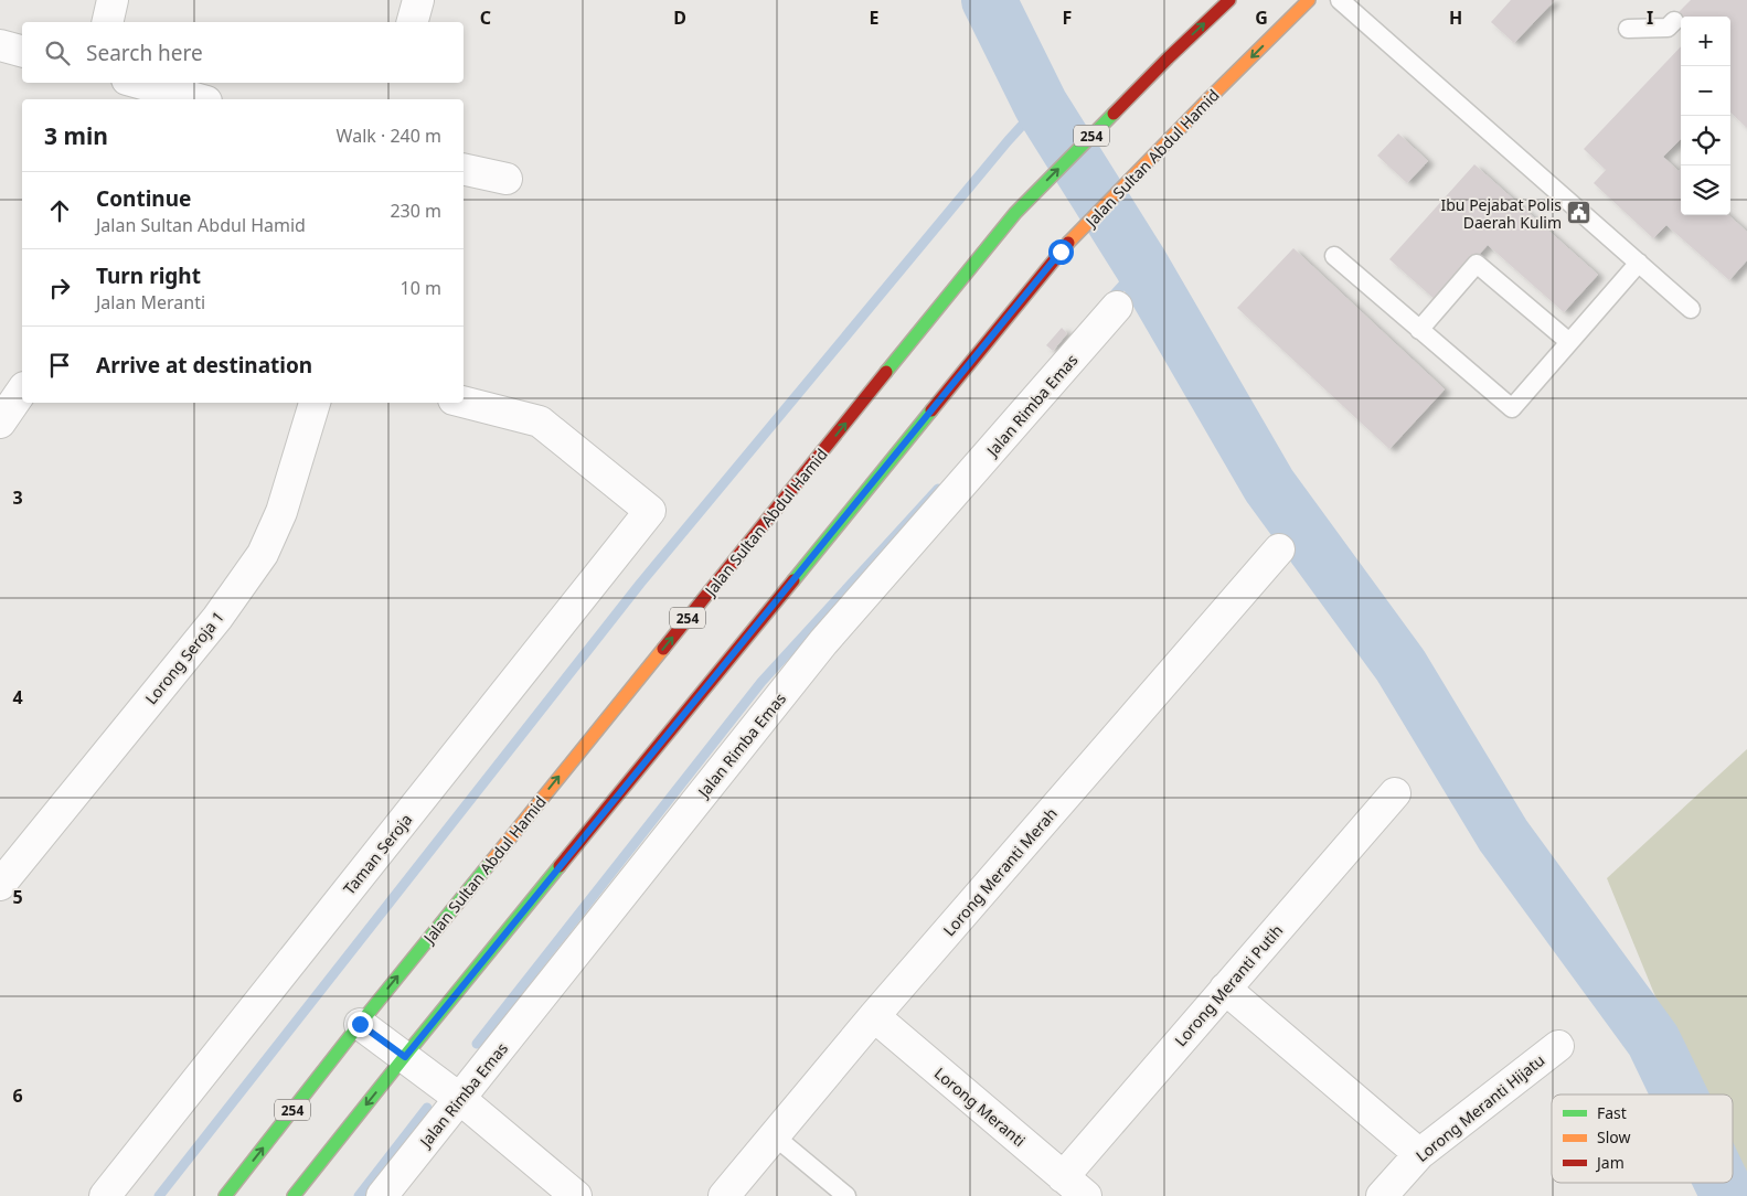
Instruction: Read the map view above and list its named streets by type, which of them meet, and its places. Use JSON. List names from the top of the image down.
{
  "streets": {
    "main road": ["254", "Jalan Sultan Abdul Hamid"],
    "street": [
      "Jalan Rimba Emas",
      "Lorong Seroja 1",
      "Taman Seroja",
      "Lorong Meranti Merah",
      "Lorong Meranti Putih",
      "Lorong Meranti",
      "Lorong Meranti Hijatu"
    ]
  },
  "crossings": [
    ["Lorong Meranti Merah", "Lorong Meranti"],
    ["Lorong Meranti Putih", "Lorong Meranti"]
  ],
  "places": {
    "public building": ["Ibu Pejabat Polis Daerah Kulim"]
  },
  "legend": ["Fast", "Slow", "Jam"],
  "page": {
    "map_buttons": ["+", "−"],
    "search": "Search here",
    "heading": ["3 min", "Walk · 240 m"],
    "list": [
      ["Continue", "Jalan Sultan Abdul Hamid", "230 m"],
      ["Turn right", "Jalan Meranti", "10 m"],
      "Arrive at destination"
    ]
  },
  "grid": {
    "columns": [
      "C",
      "D",
      "E",
      "F",
      "G",
      "H",
      "I"
    ],
    "rows": [
      "3",
      "4",
      "5",
      "6"
    ]
  }
}
